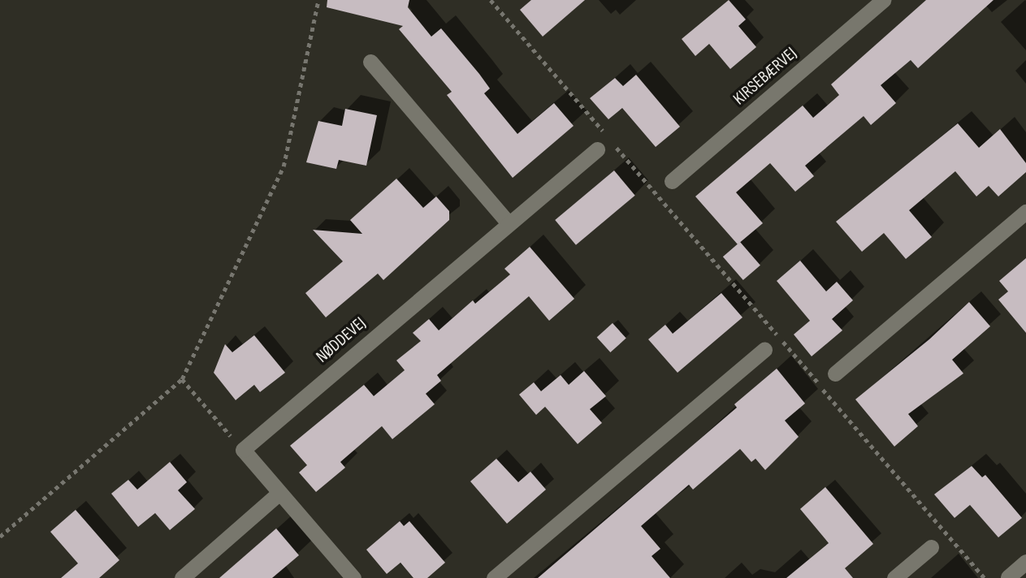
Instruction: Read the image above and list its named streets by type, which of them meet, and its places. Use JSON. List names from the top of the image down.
{
  "streets": {
    "street": ["KIRSEBÆRVEJ", "NØDDEVEJ"]
  }
}
